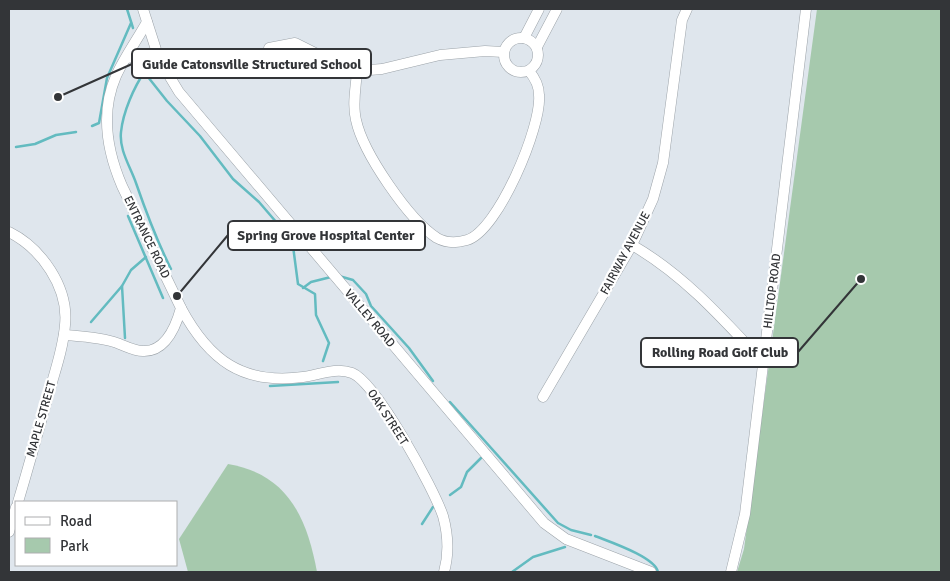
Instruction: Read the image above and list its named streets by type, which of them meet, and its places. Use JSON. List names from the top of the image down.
{
  "streets": {
    "street": [
      "ENTRANCE ROAD",
      "FAIRWAY AVENUE",
      "HILLTOP ROAD",
      "VALLEY ROAD",
      "OAK STREET",
      "MAPLE STREET"
    ]
  },
  "crossings": [
    ["ENTRANCE ROAD", "VALLEY ROAD"],
    ["ENTRANCE ROAD", "OAK STREET"]
  ],
  "places": ["Guide Catonsville Structured School", "Rolling Road Golf Club", "Spring Grove Hospital Center"],
  "legend": ["Road", "Park"]
}
